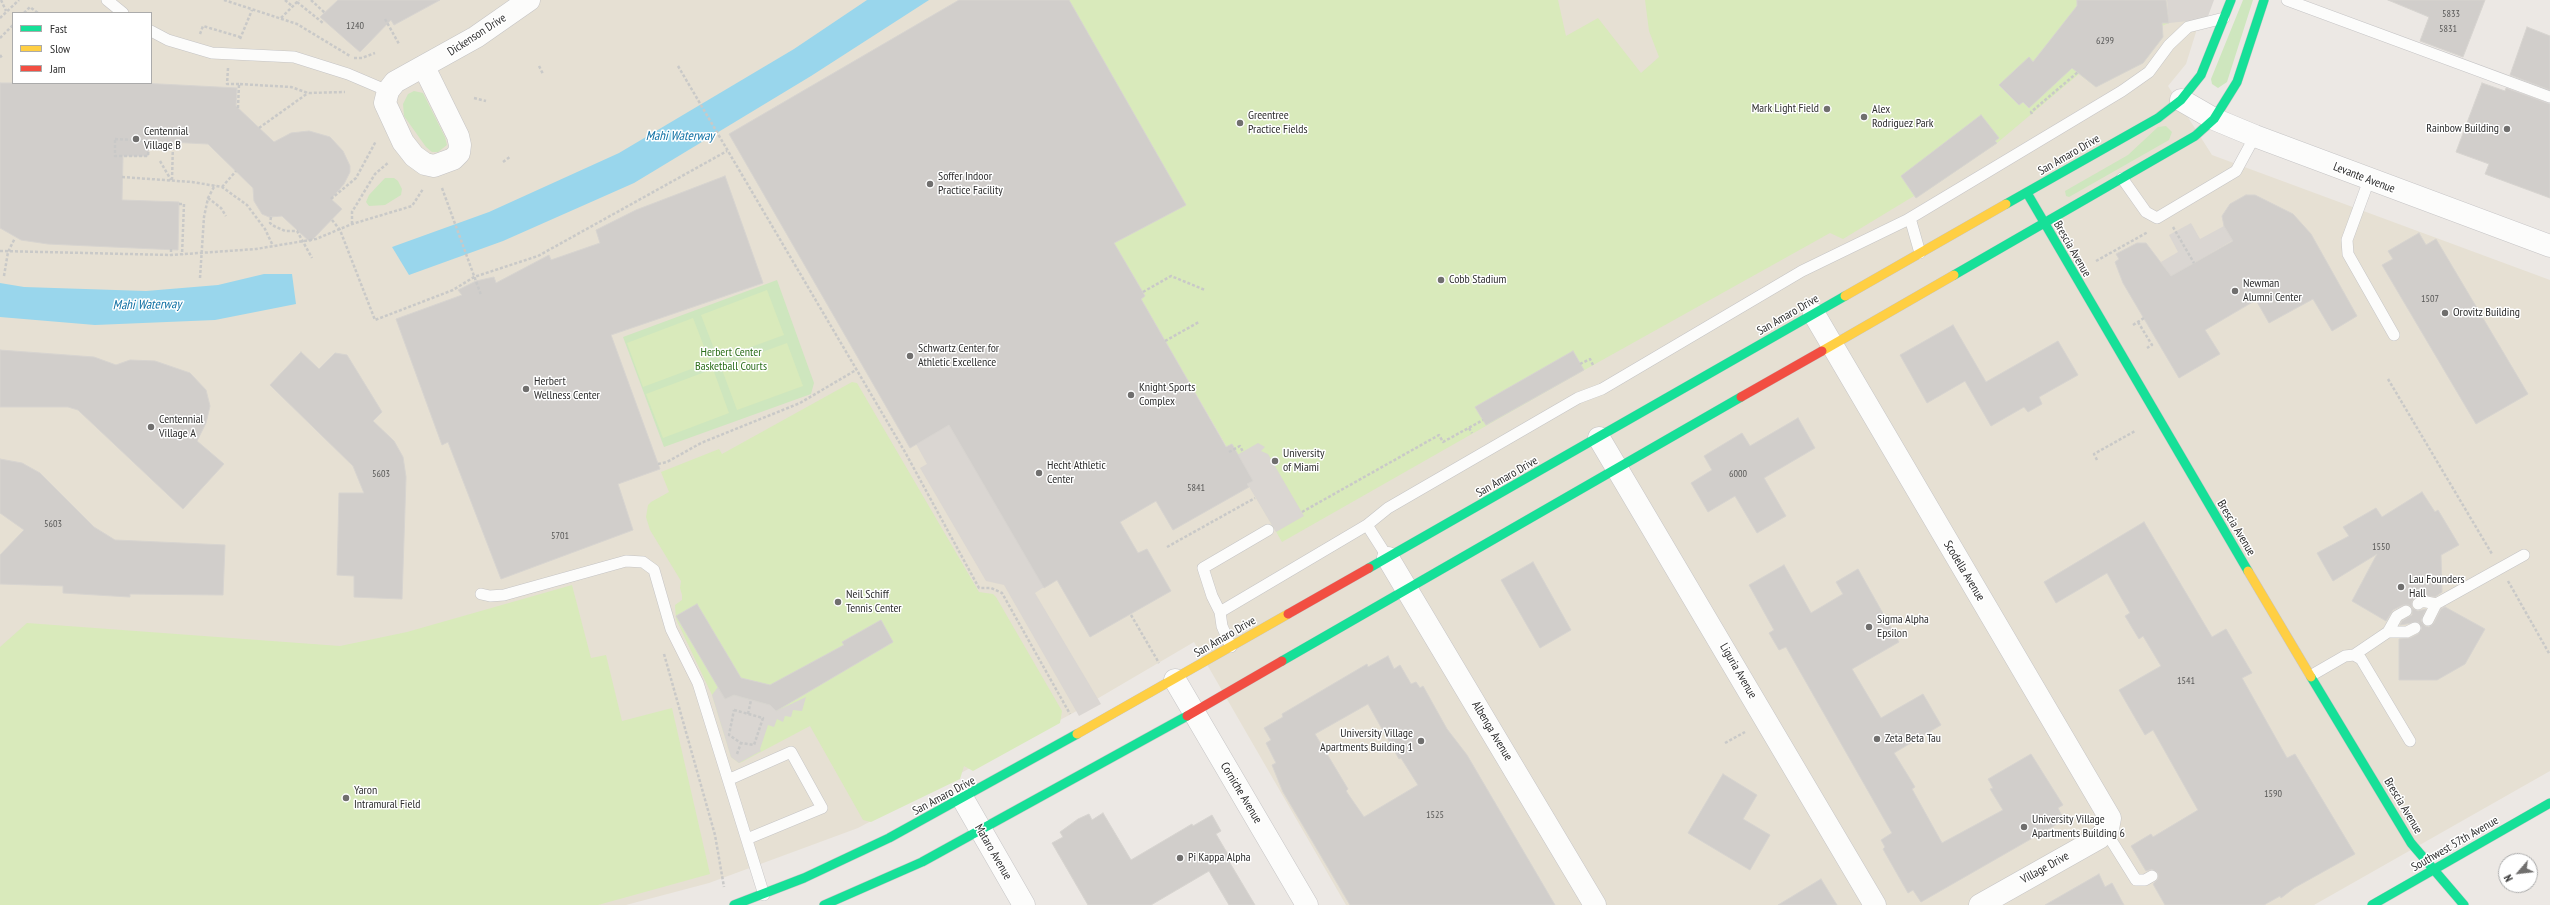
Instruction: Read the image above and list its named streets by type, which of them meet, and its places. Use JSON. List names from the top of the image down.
{
  "streets": {
    "street": [
      "Dickenson Drive",
      "San Amaro Drive",
      "Levante Avenue",
      "Brescia Avenue",
      "Scodella Avenue",
      "Liguria Avenue",
      "Albenga Avenue",
      "Corniche Avenue",
      "Southwest 57th Avenue",
      "Mataro Avenue",
      "Village Drive"
    ]
  },
  "crossings": [
    ["San Amaro Drive", "Levante Avenue"],
    ["San Amaro Drive", "Brescia Avenue"],
    ["San Amaro Drive", "Scodella Avenue"],
    ["San Amaro Drive", "Liguria Avenue"],
    ["San Amaro Drive", "Albenga Avenue"],
    ["San Amaro Drive", "Corniche Avenue"],
    ["San Amaro Drive", "Mataro Avenue"],
    ["Brescia Avenue", "Southwest 57th Avenue"],
    ["Scodella Avenue", "Village Drive"]
  ],
  "water": ["Mahi Waterway"],
  "parks": ["Herbert Center Basketball Courts"],
  "places": [
    "Mark Light Field",
    "Alex Rodriguez Park",
    "Greentree Practice Fields",
    "Rainbow Building",
    "Centennial Village B",
    "Soffer Indoor Practice Facility",
    "Cobb Stadium",
    "Newman Alumni Center",
    "Orovitz Building",
    "Schwartz Center for Athletic Excellence",
    "Herbert Wellness Center",
    "Knight Sports Complex",
    "Centennial Village A",
    "University of Miami",
    "Hecht Athletic Center",
    "Lau Founders Hall",
    "Neil Schiff Tennis Center",
    "Sigma Alpha Epsilon",
    "Zeta Beta Tau",
    "University Village Apartments Building 1",
    "Yaron Intramural Field",
    "University Village Apartments Building 6",
    "Pi Kappa Alpha"
  ],
  "house_numbers": [
    "5833",
    "1240",
    "5831",
    "6299",
    "1507",
    "5603",
    "6000",
    "5841",
    "5603",
    "5701",
    "1550",
    "1541",
    "1590",
    "1525"
  ],
  "legend": ["Fast", "Slow", "Jam"],
  "north": "bottom left"
}
